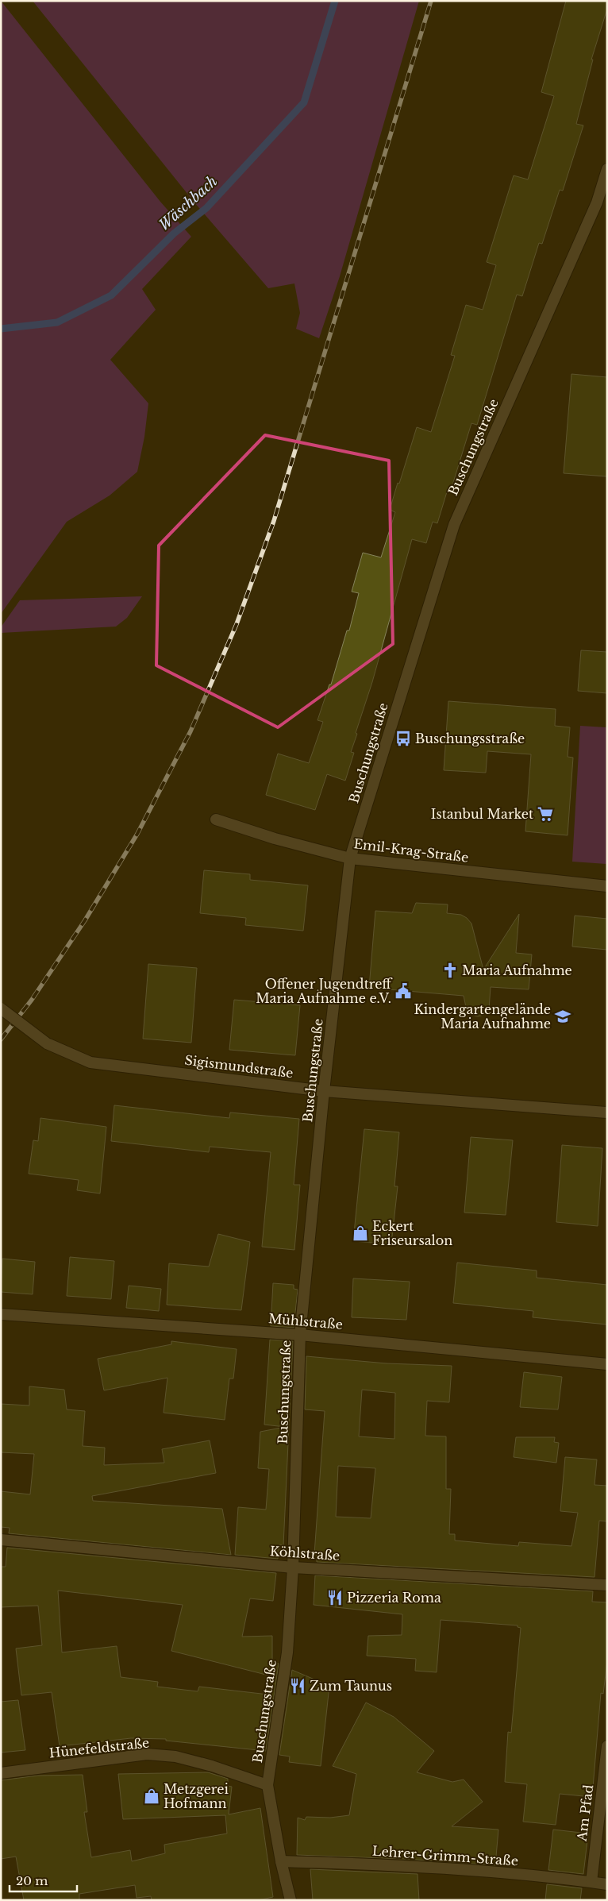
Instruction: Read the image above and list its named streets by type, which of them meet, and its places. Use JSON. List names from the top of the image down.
{
  "streets": {
    "street": [
      "Buschungstraße",
      "Emil-Krag-Straße",
      "Sigismundstraße",
      "Mühlstraße",
      "Köhlstraße",
      "Hünefeldstraße",
      "Am Pfad",
      "Lehrer-Grimm-Straße"
    ]
  },
  "crossings": [
    ["Buschungstraße", "Emil-Krag-Straße"],
    ["Buschungstraße", "Sigismundstraße"],
    ["Buschungstraße", "Mühlstraße"],
    ["Buschungstraße", "Köhlstraße"],
    ["Buschungstraße", "Hünefeldstraße"],
    ["Buschungstraße", "Lehrer-Grimm-Straße"],
    ["Am Pfad", "Lehrer-Grimm-Straße"]
  ],
  "water": ["Wäschbach"],
  "places": {
    "bus stop": ["Buschungsstraße"],
    "supermarket": ["Istanbul Market"],
    "church": ["Maria Aufnahme"],
    "public building": ["Offener Jugendtreff Maria Aufnahme e.V."],
    "school or university": ["Kindergartengelände Maria Aufnahme"],
    "shop": ["Eckert Friseursalon", "Metzgerei Hofmann"],
    "restaurant": ["Pizzeria Roma", "Zum Taunus"]
  },
  "scale_bar": "20 m"
}
